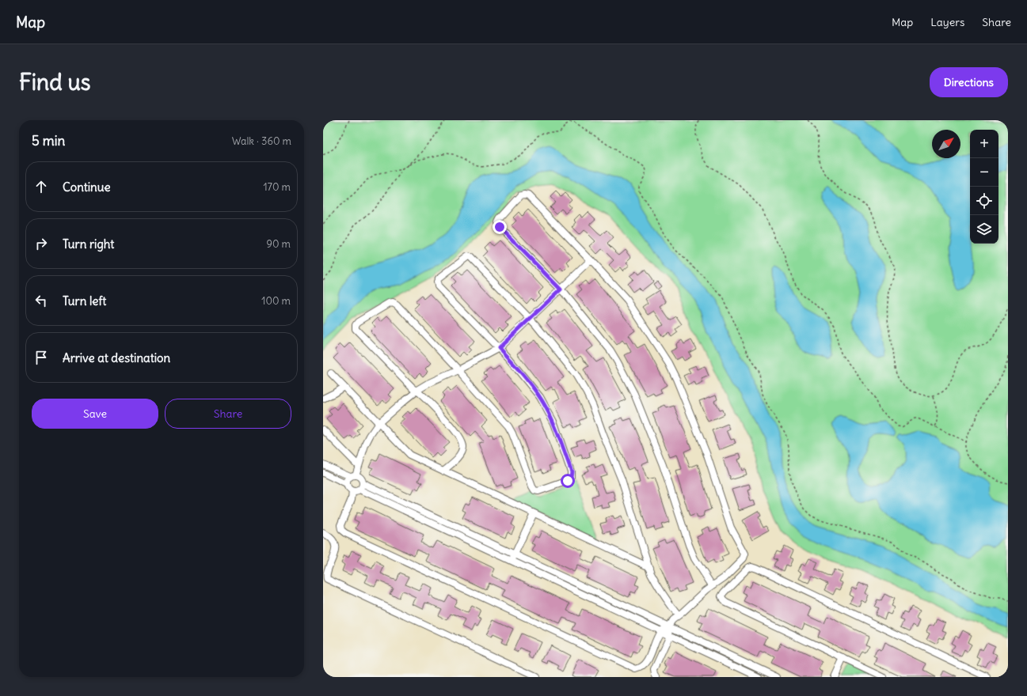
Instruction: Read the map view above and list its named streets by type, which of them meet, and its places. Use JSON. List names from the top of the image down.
{
  "north": "top right",
  "page": {
    "header": "Map",
    "nav": ["Map", "Layers", "Share"],
    "buttons": [
      "Directions",
      ["Save", "Share"]
    ],
    "title": "Find us",
    "heading": ["5 min", "Walk · 360 m"],
    "map_buttons": ["+", "−"],
    "list": [
      ["Continue", "170 m"],
      ["Turn right", "90 m"],
      ["Turn left", "100 m"],
      "Arrive at destination"
    ]
  }
}
